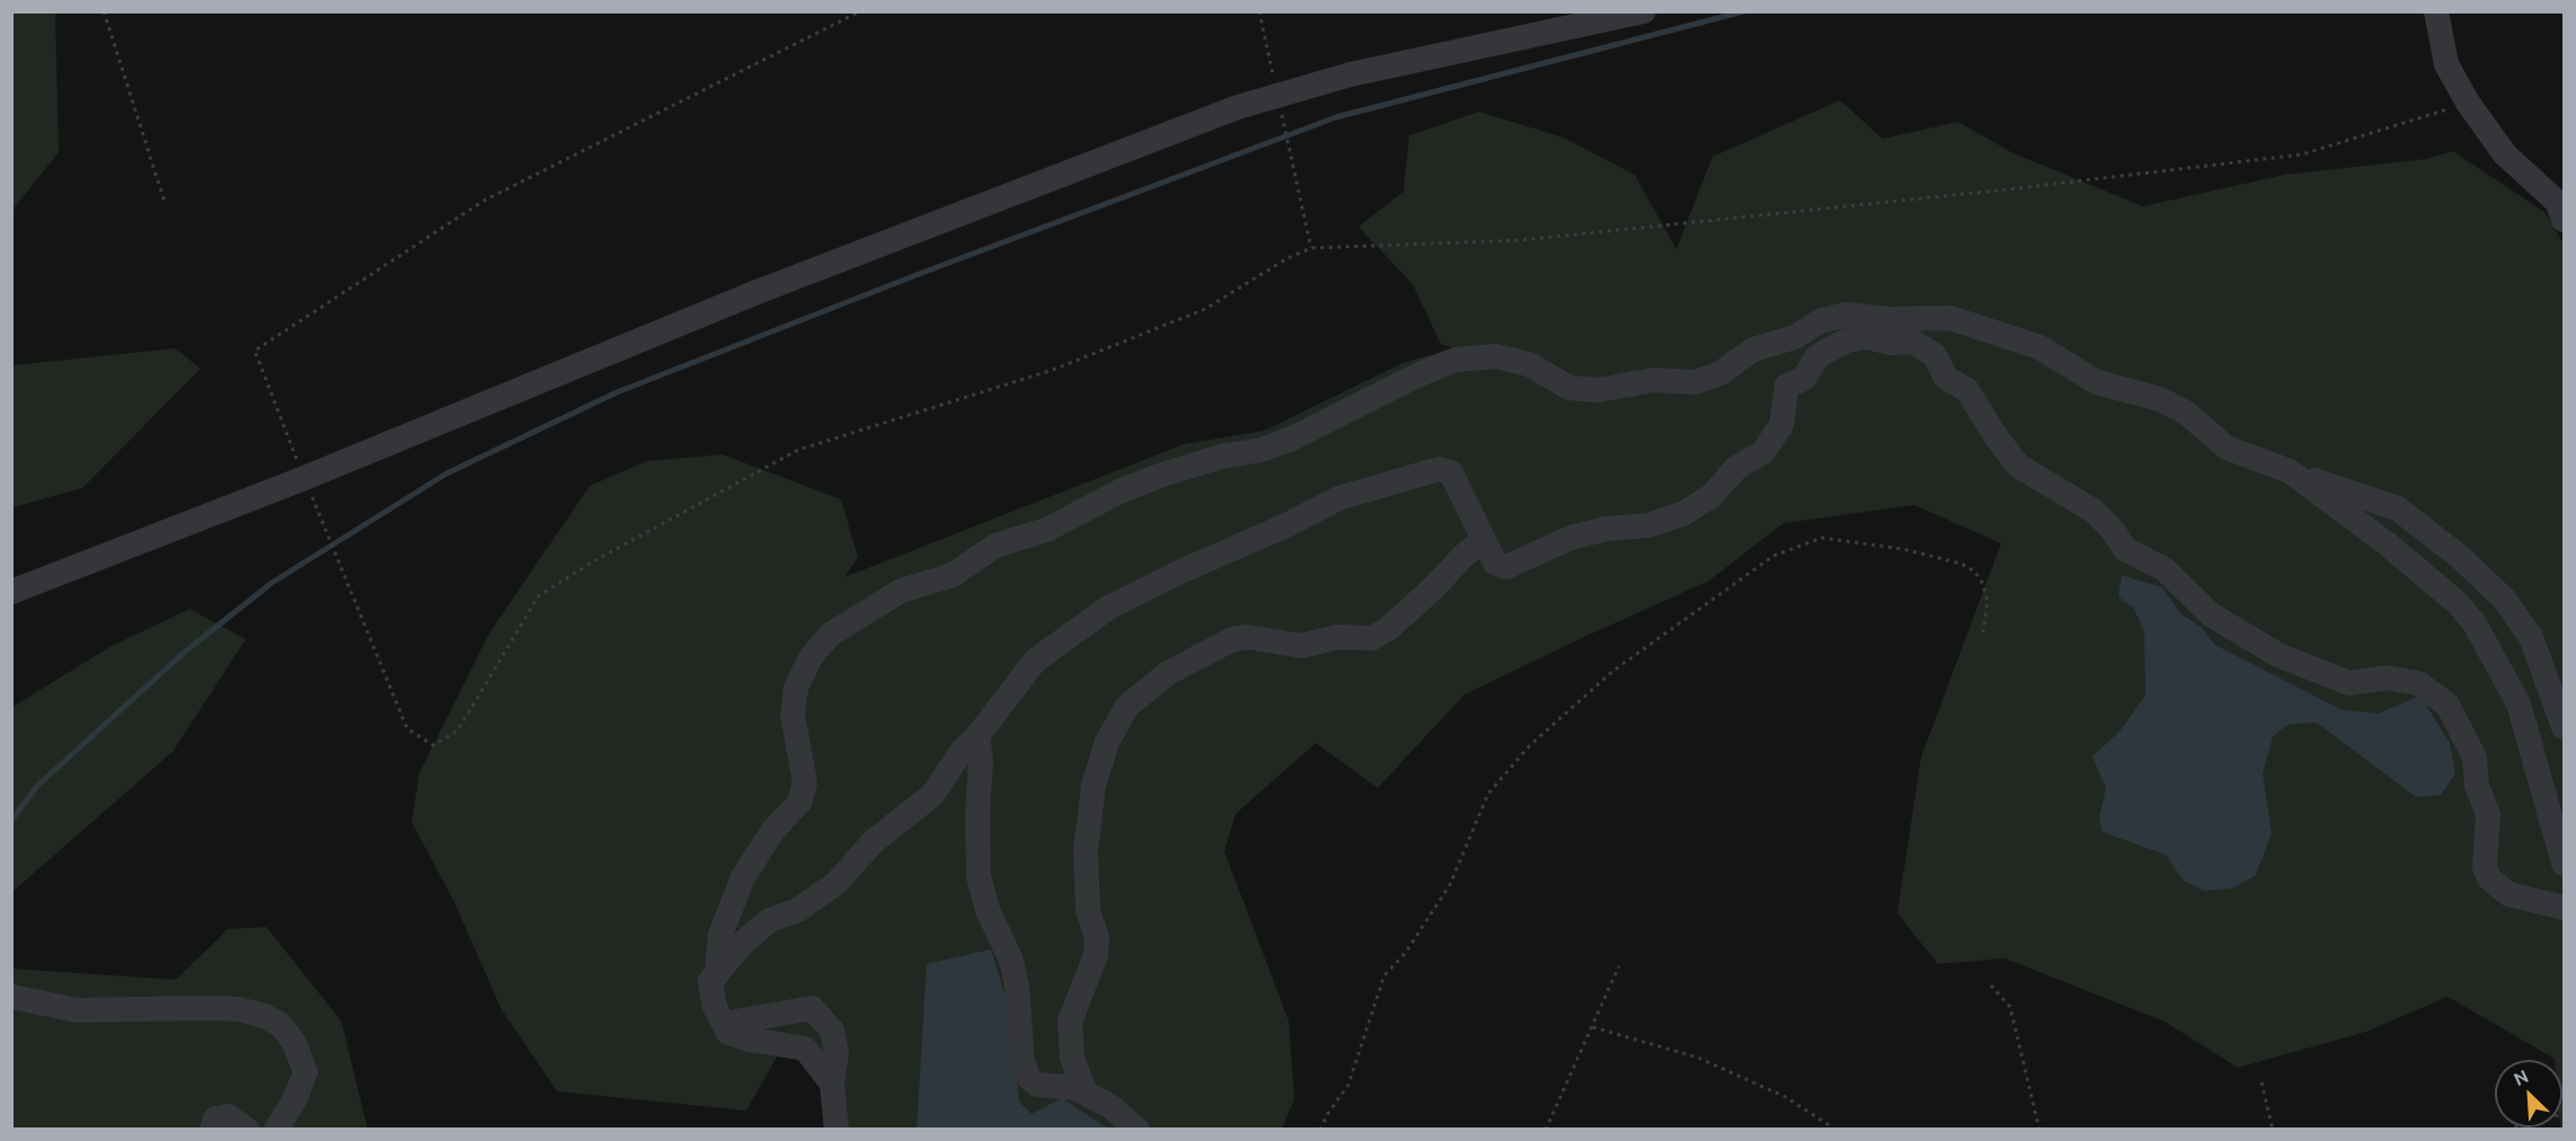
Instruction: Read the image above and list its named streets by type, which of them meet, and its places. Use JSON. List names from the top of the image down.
{
  "north": "top left"
}
